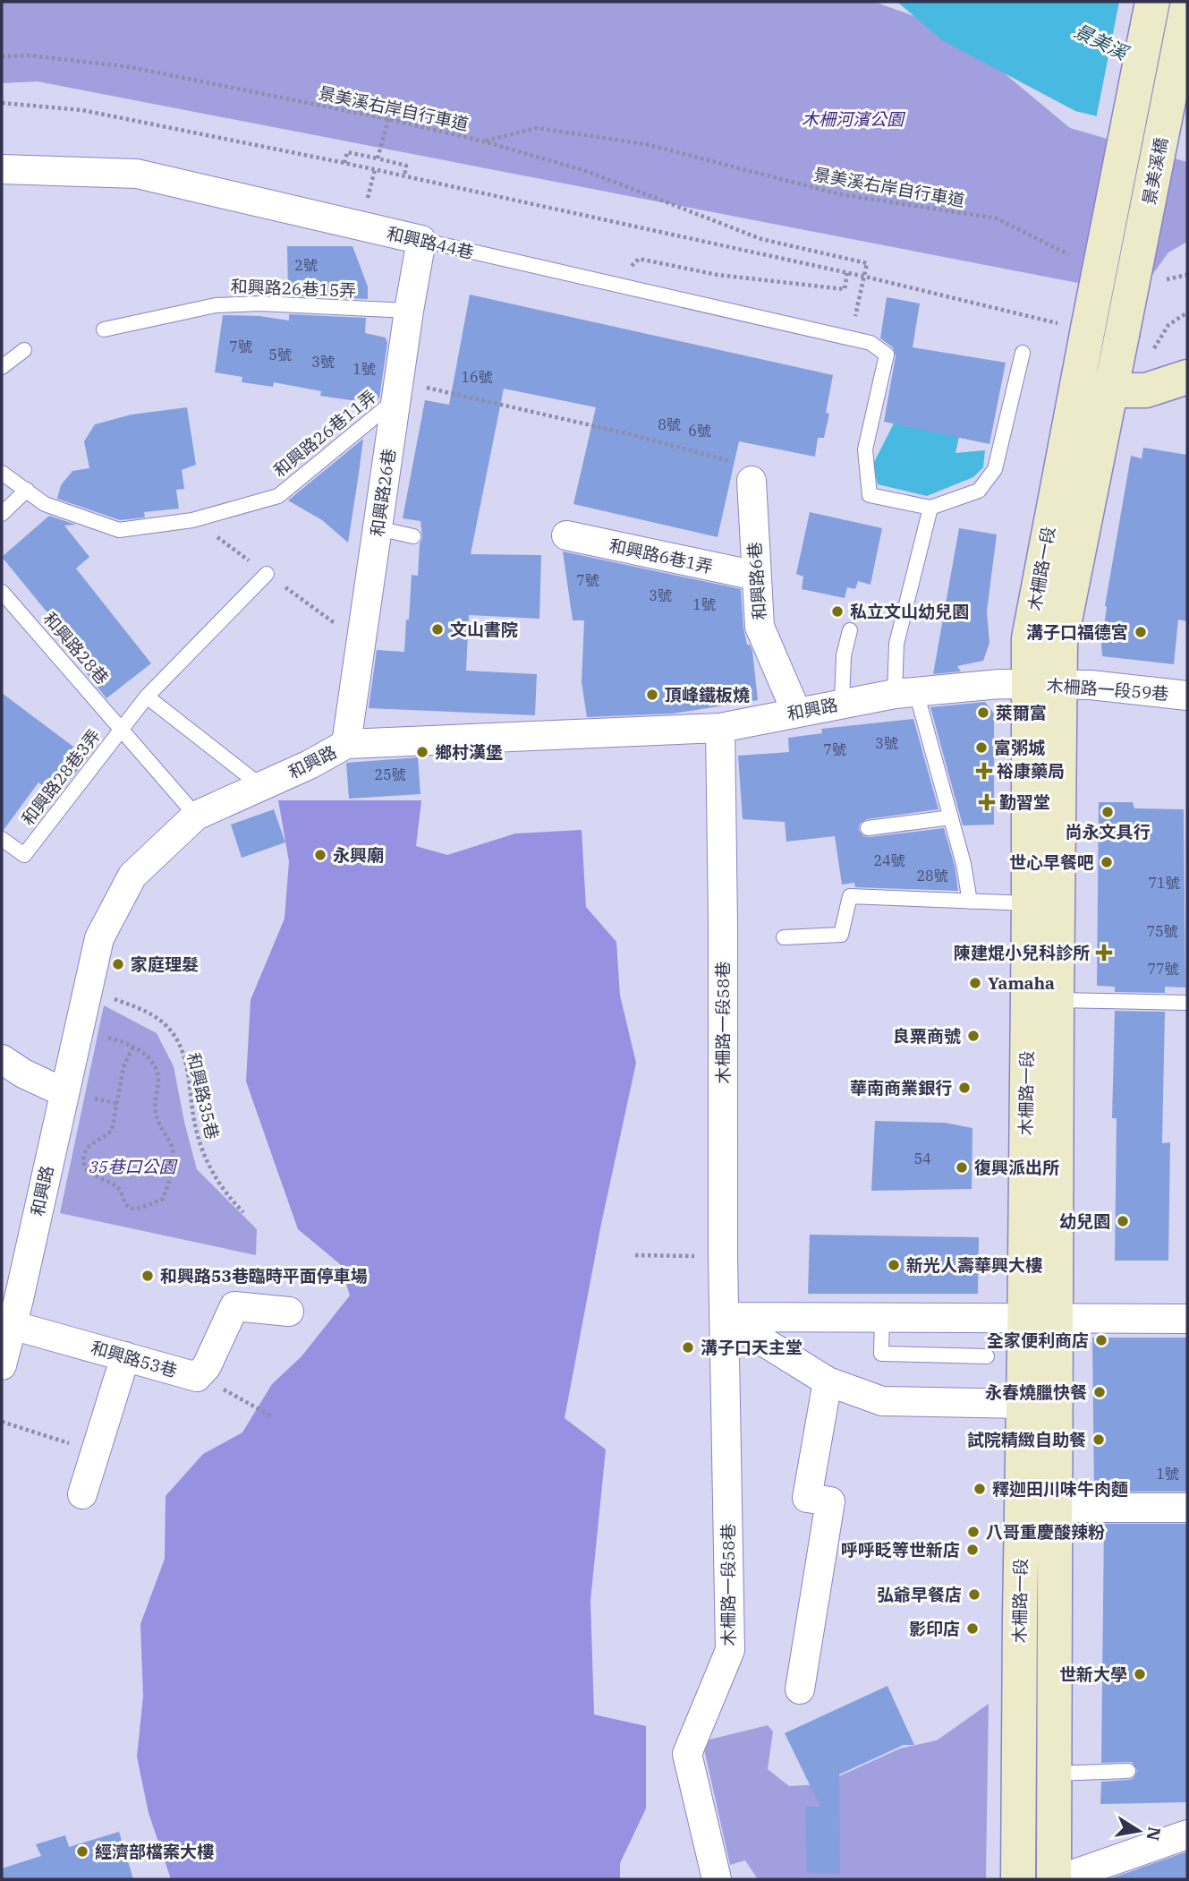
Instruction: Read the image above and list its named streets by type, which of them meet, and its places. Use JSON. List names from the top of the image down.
{
  "streets": {
    "main road": ["景美溪橋", "木柵路一段"],
    "street": [
      "和興路44巷",
      "和興路26巷",
      "和興路6巷1弄",
      "和興路6巷",
      "木柵路一段59巷",
      "和興路",
      "木柵路一段58巷",
      "和興路53巷"
    ],
    "lane": [
      "和興路26巷15弄",
      "和興路26巷11弄",
      "和興路28巷",
      "和興路28巷3弄"
    ],
    "path": ["景美溪右岸自行車道", "和興路35巷"]
  },
  "crossings": [
    ["景美溪橋", "木柵路一段"],
    ["和興路44巷", "和興路26巷"],
    ["和興路26巷15弄", "和興路26巷"],
    ["和興路26巷11弄", "和興路26巷"],
    ["和興路26巷", "和興路"],
    ["和興路6巷1弄", "和興路6巷"],
    ["木柵路一段", "木柵路一段59巷"],
    ["木柵路一段", "和興路"],
    ["和興路6巷", "和興路"],
    ["和興路28巷", "和興路"],
    ["和興路28巷", "和興路28巷3弄"],
    ["木柵路一段59巷", "和興路"],
    ["和興路", "木柵路一段58巷"],
    ["和興路", "和興路35巷"],
    ["和興路", "和興路53巷"]
  ],
  "water": ["景美溪"],
  "parks": ["木柵河濱公園", "35巷口公園"],
  "places": {
    "other": [
      "私立文山幼兒園",
      "文山書院",
      "溝子口福德宮",
      "頂峰鐵板燒",
      "萊爾富",
      "富粥城",
      "鄉村漢堡",
      "尚永文具行",
      "永興廟",
      "世心早餐吧",
      "家庭理髮",
      "Yamaha",
      "良粟商號",
      "華南商業銀行",
      "復興派出所",
      "幼兒園",
      "新光人壽華興大樓",
      "和興路53巷臨時平面停車場",
      "全家便利商店",
      "溝子口天主堂",
      "永春燒臘快餐",
      "試院精緻自助餐",
      "釋迦田川味牛肉麵",
      "八哥重慶酸辣粉",
      "呼呼眨等世新店",
      "弘爺早餐店",
      "影印店",
      "世新大學",
      "經濟部檔案大樓"
    ],
    "health": ["裕康藥局", "勤習堂", "陳建焜小兒科診所"]
  },
  "house_numbers": [
    "2號",
    "7號",
    "5號",
    "3號",
    "1號",
    "16號",
    "8號",
    "6號",
    "7號",
    "3號",
    "1號",
    "3號",
    "7號",
    "25號",
    "24號",
    "28號",
    "71號",
    "75號",
    "77號",
    "54",
    "1號"
  ],
  "north": "right"
}
